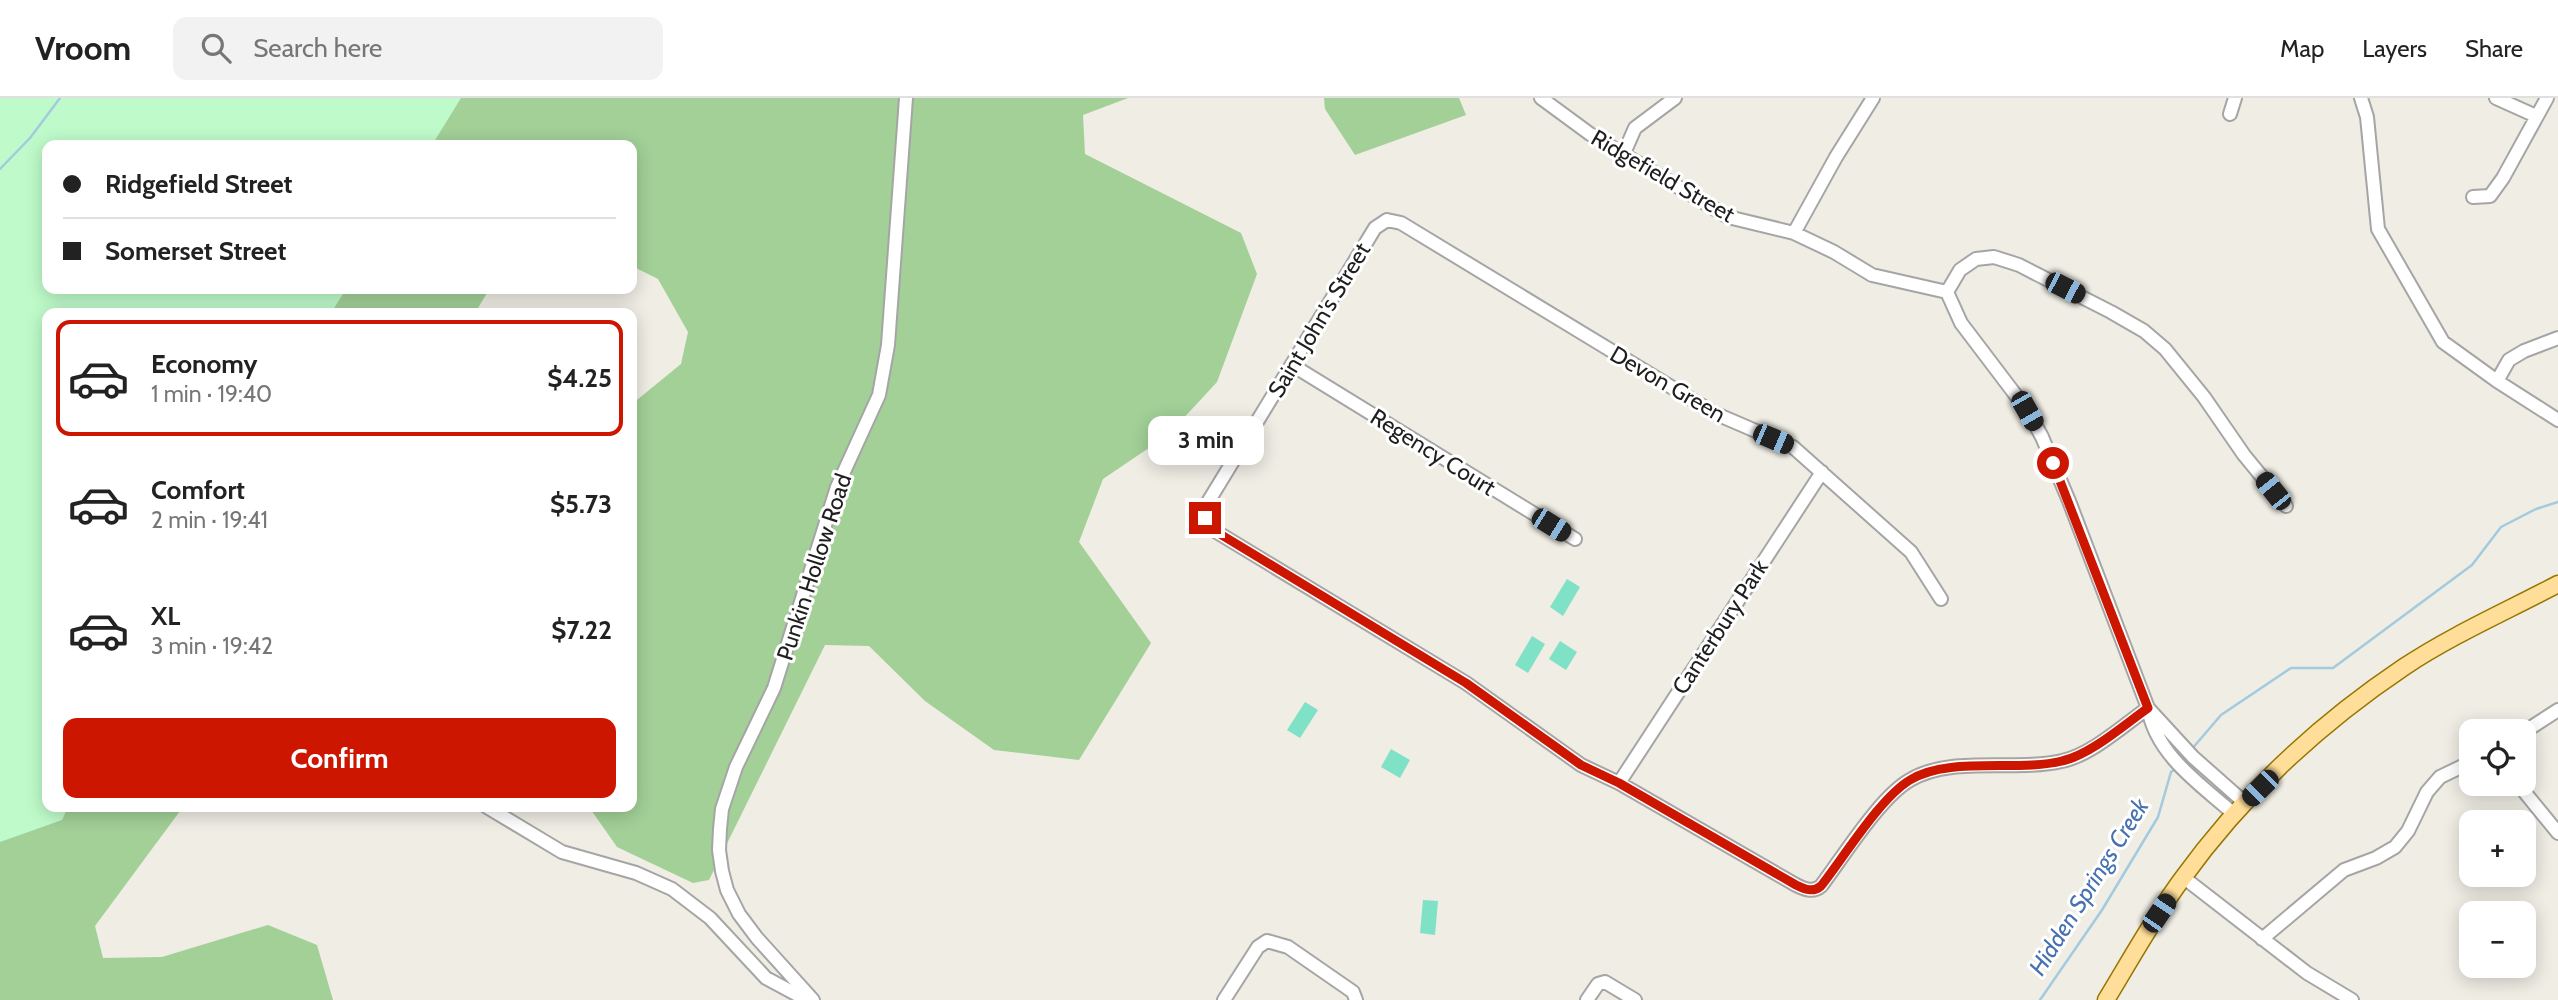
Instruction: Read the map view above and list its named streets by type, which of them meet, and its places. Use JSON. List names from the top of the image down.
{
  "streets": {
    "street": [
      "Ridgefield Street",
      "Saint John's Street",
      "Devon Green",
      "Regency Court",
      "Punkin Hollow Road",
      "Canterbury Park"
    ]
  },
  "crossings": [
    ["Saint John's Street", "Devon Green"],
    ["Saint John's Street", "Regency Court"],
    ["Saint John's Street", "Canterbury Park"],
    ["Devon Green", "Canterbury Park"]
  ],
  "water": ["Hidden Springs Creek"],
  "page": {
    "header": "Vroom",
    "search": "Search here",
    "nav": ["Map", "Layers", "Share"],
    "banner": ["Ridgefield Street", "Somerset Street"],
    "list": [
      {
        "name": "Economy",
        "note": "1 min · 19:40",
        "value": "$4.25"
      },
      {
        "name": "Comfort",
        "note": "2 min · 19:41",
        "value": "$5.73"
      },
      {
        "name": "XL",
        "note": "3 min · 19:42",
        "value": "$7.22"
      }
    ],
    "bubble": "3 min",
    "buttons": "Confirm",
    "map_buttons": ["+", "−"]
  }
}
